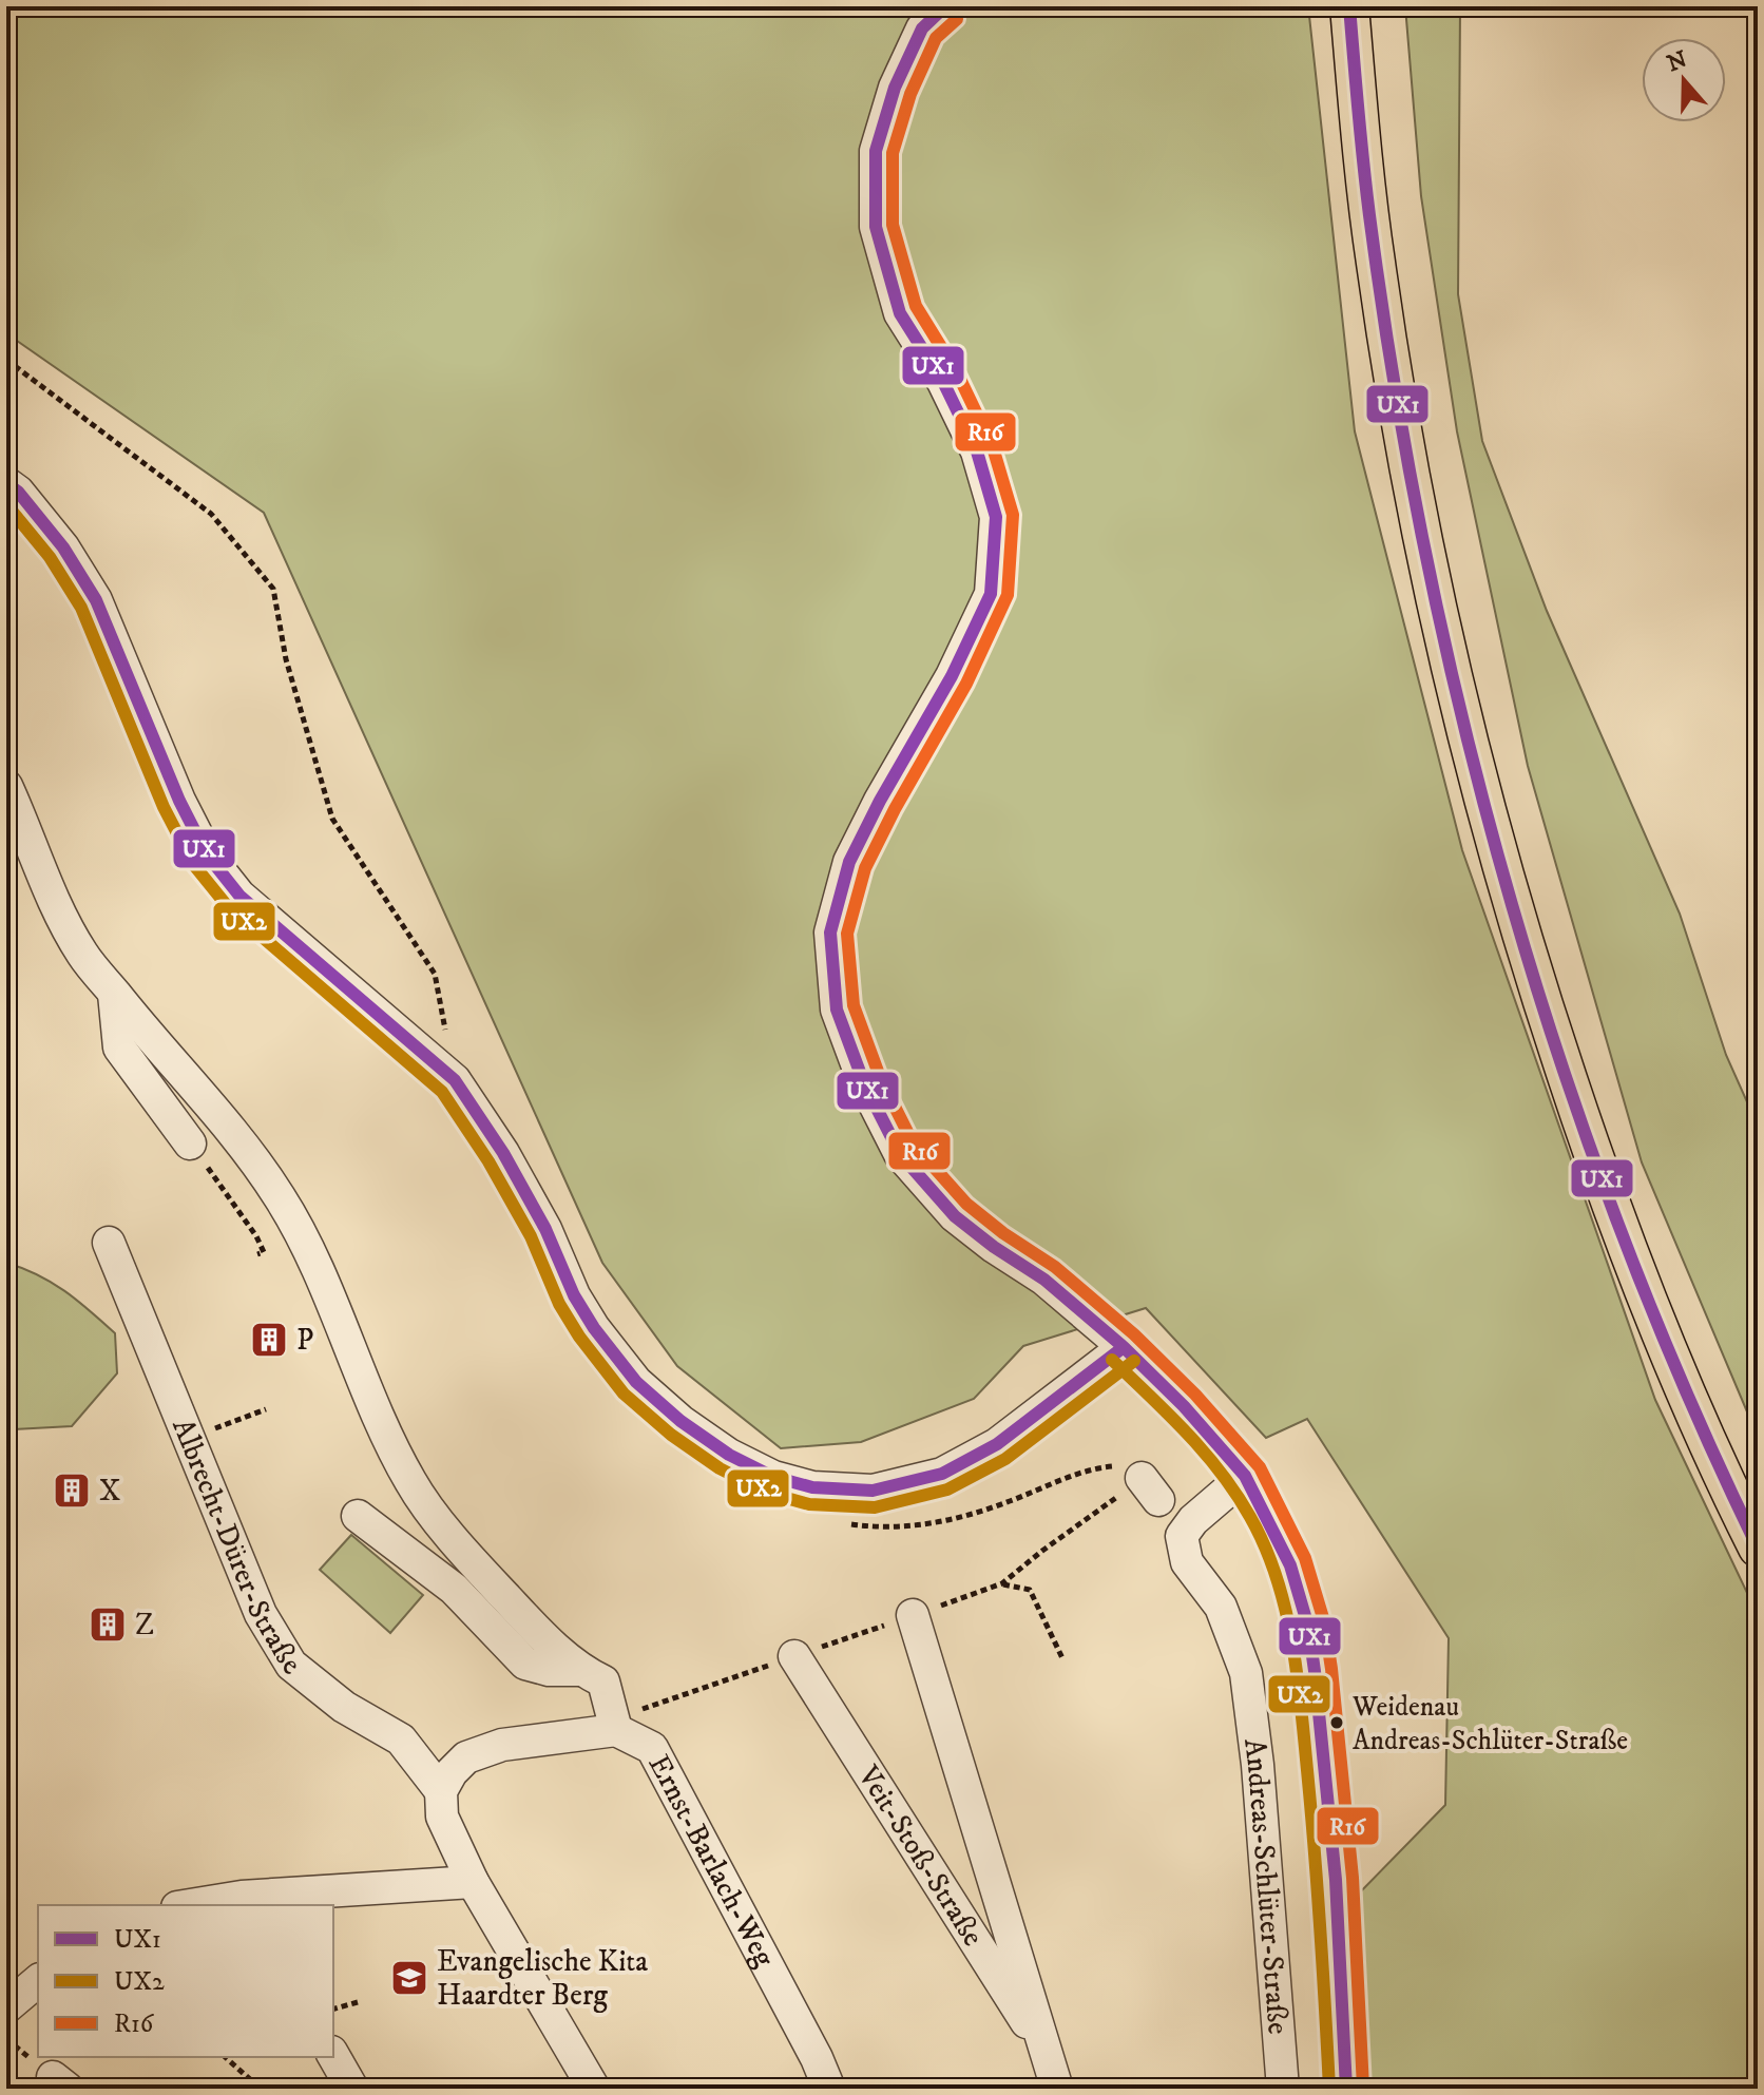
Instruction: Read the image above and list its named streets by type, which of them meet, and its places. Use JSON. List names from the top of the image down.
{
  "streets": {
    "street": [
      "Albrecht-Dürer-Straße",
      "Veit-Stoß-Straße",
      "Ernst-Barlach-Weg",
      "Andreas-Schlüter-Straße"
    ]
  },
  "crossings": [
    ["Albrecht-Dürer-Straße", "Ernst-Barlach-Weg"]
  ],
  "places": {
    "building": ["P", "X", "Z"],
    "other": ["Weidenau Andreas-Schlüter-Straße"],
    "school or university": ["Evangelische Kita Haardter Berg"]
  },
  "lines": ["transit line UX1", "transit line R16", "transit line UX2"],
  "legend": ["UX1", "UX2", "R16"],
  "north": "top"
}
